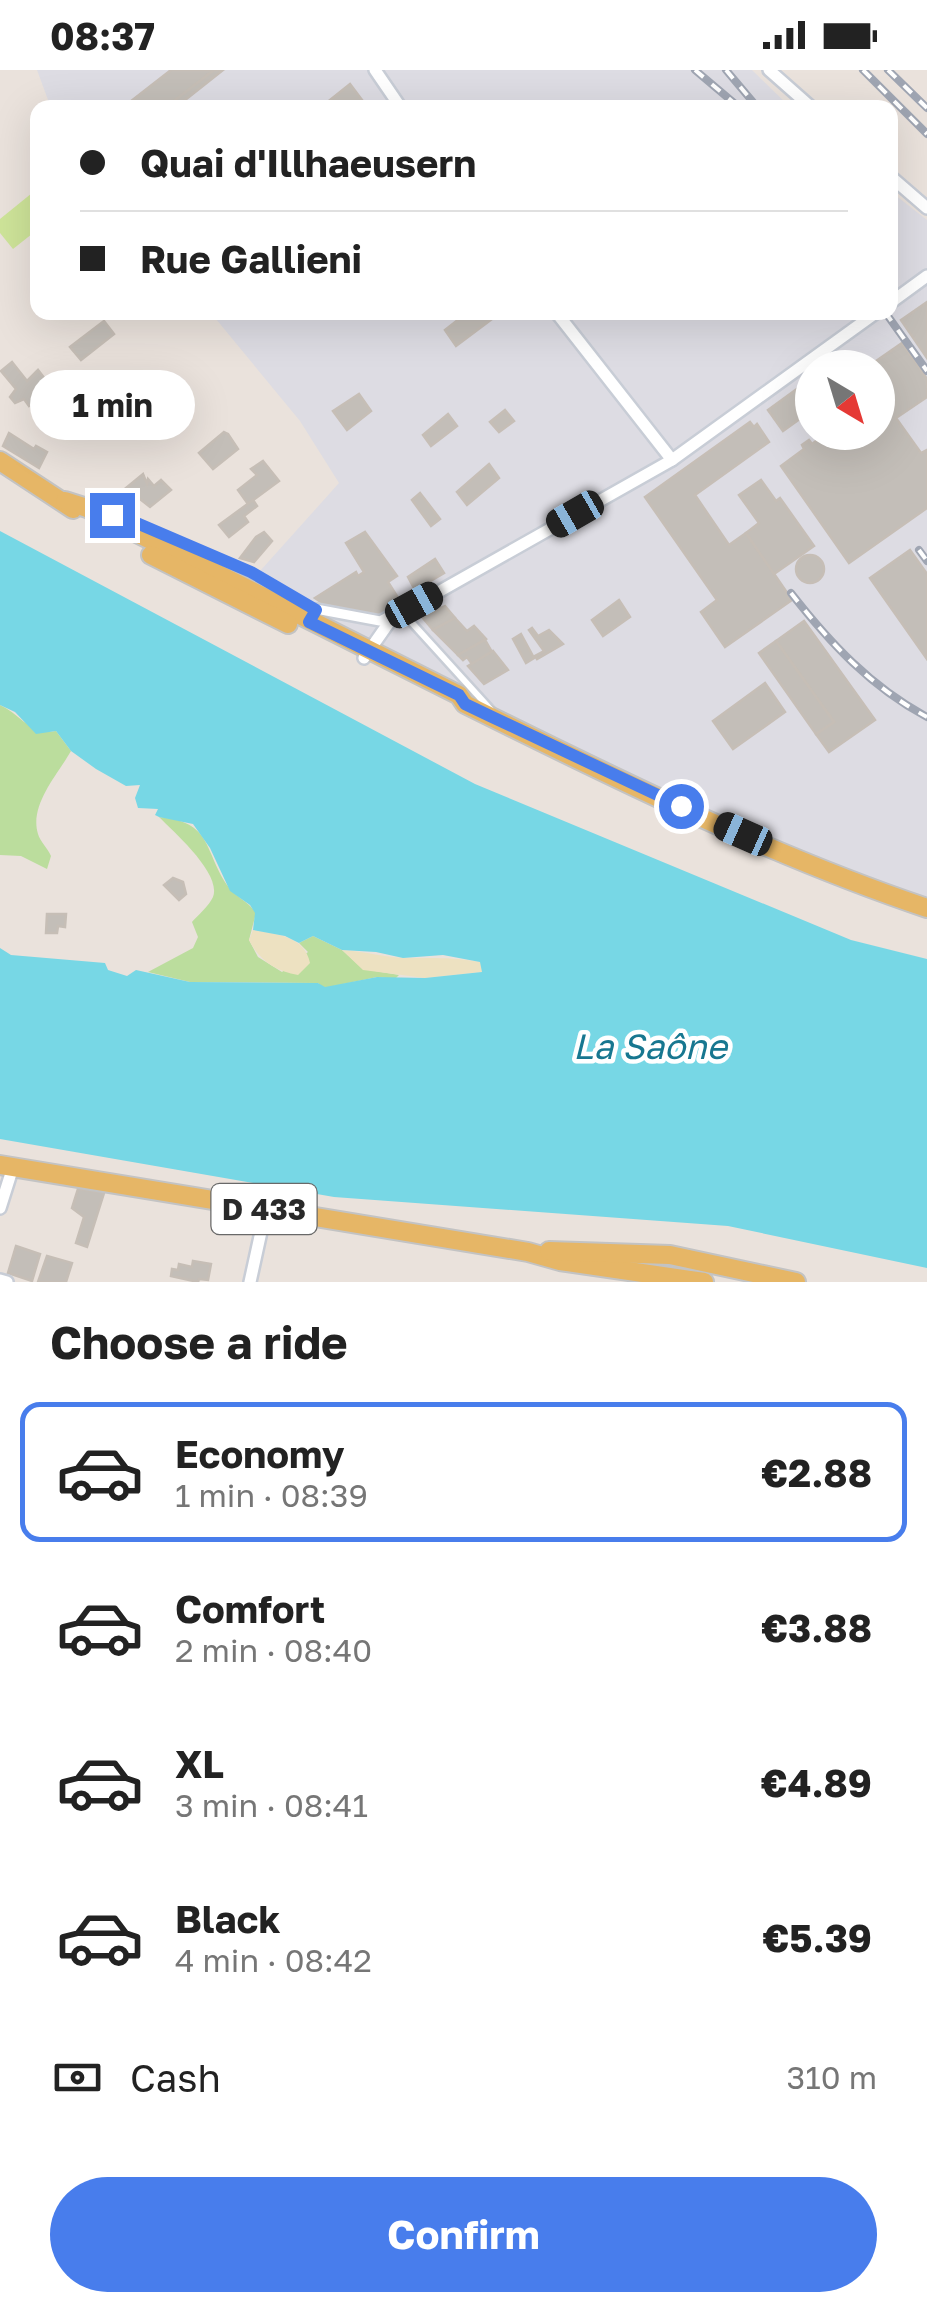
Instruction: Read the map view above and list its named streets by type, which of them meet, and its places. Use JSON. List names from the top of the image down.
{
  "streets": {
    "main road": ["D 433"]
  },
  "water": ["La Saône"],
  "north": "bottom right",
  "page": {
    "status": "08:37",
    "banner": ["Quai d'Illhaeusern", "Rue Gallieni"],
    "bubble": "1 min",
    "heading": "Choose a ride",
    "list": [
      {
        "name": "Economy",
        "note": "1 min · 08:39",
        "value": "€2.88"
      },
      {
        "name": "Comfort",
        "note": "2 min · 08:40",
        "value": "€3.88"
      },
      {
        "name": "XL",
        "note": "3 min · 08:41",
        "value": "€4.89"
      },
      {
        "name": "Black",
        "note": "4 min · 08:42",
        "value": "€5.39"
      }
    ],
    "pay": ["Cash", "310 m"],
    "buttons": "Confirm"
  }
}
